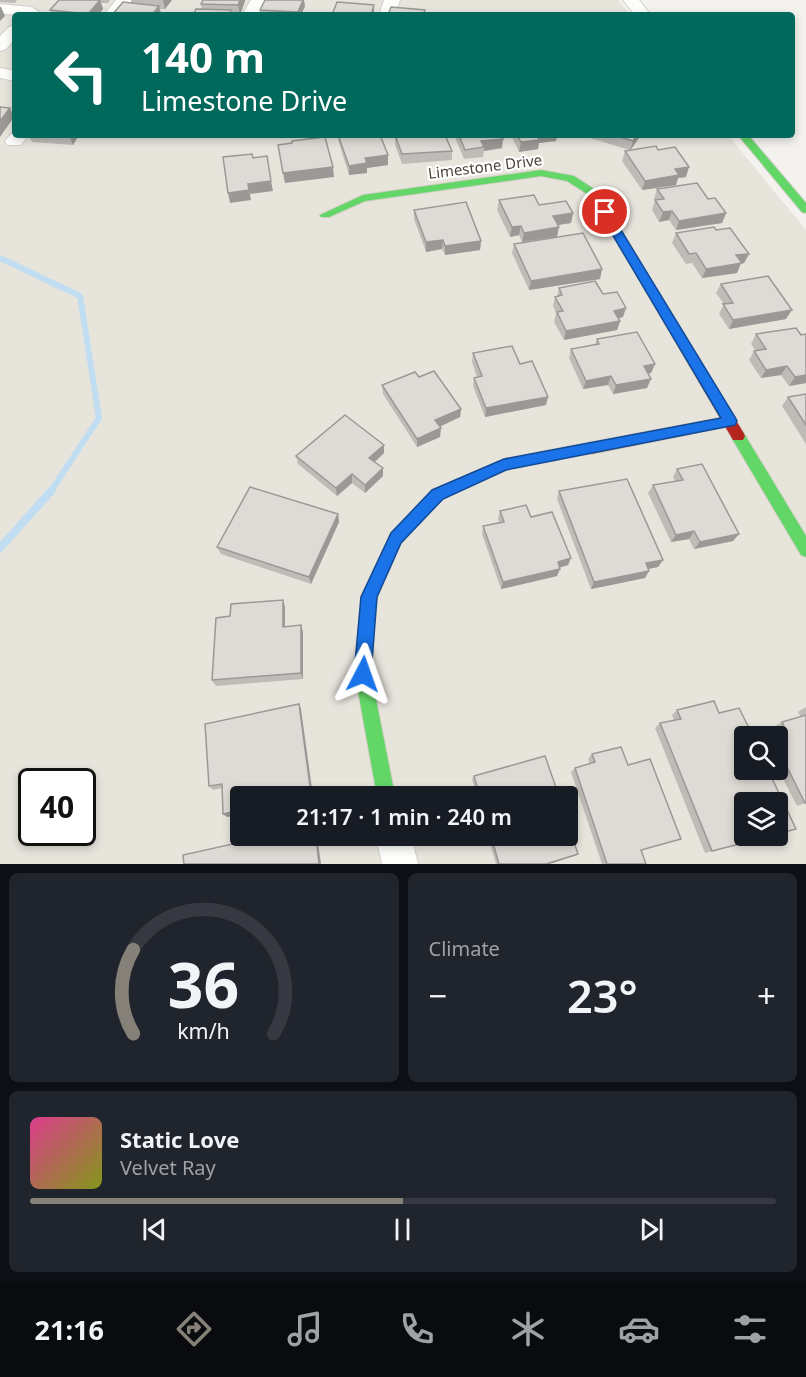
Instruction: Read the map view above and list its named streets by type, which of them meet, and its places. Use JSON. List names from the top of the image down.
{
  "streets": {
    "street": ["Limestone Drive"]
  },
  "page": {
    "turn": ["140 m", "Limestone Drive"],
    "limit": "40",
    "trip": "21:17 · 1 min · 240 m",
    "tile": "Climate",
    "heat": ["−", "23°", "+"],
    "song": ["Static Love", "Velvet Ray"],
    "tabs": "21:16",
    "gauge": ["36", "km/h"]
  }
}
